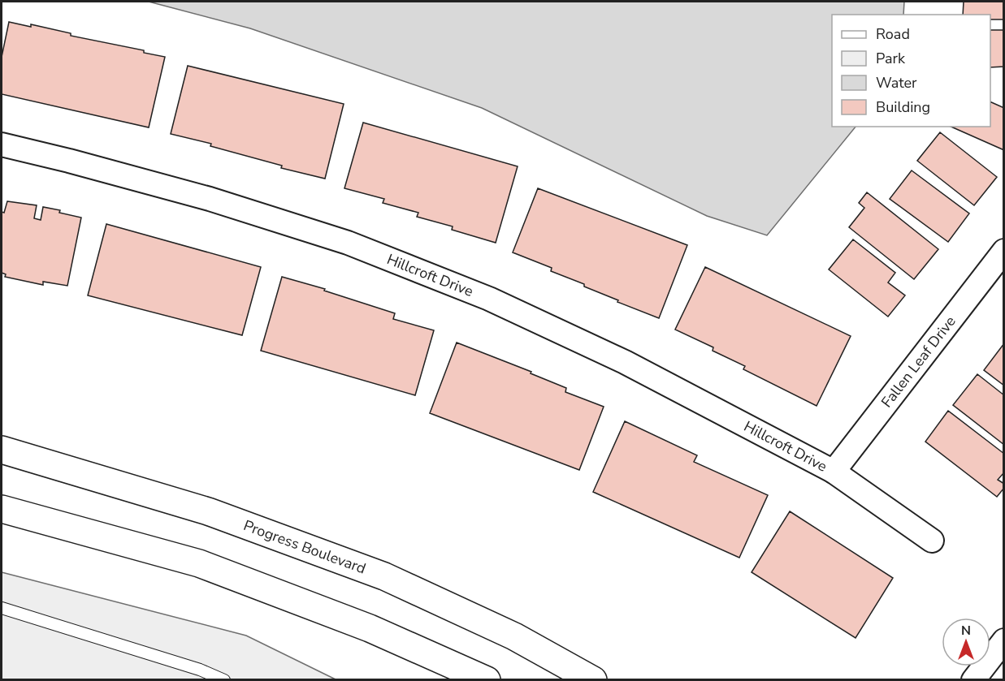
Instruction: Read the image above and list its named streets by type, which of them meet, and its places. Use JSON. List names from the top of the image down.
{
  "streets": {
    "main road": ["Progress Boulevard"],
    "street": ["Hillcroft Drive", "Fallen Leaf Drive"]
  },
  "crossings": [
    ["Hillcroft Drive", "Fallen Leaf Drive"]
  ],
  "legend": [
    "Road",
    "Park",
    "Water",
    "Building"
  ],
  "north": "top"
}
